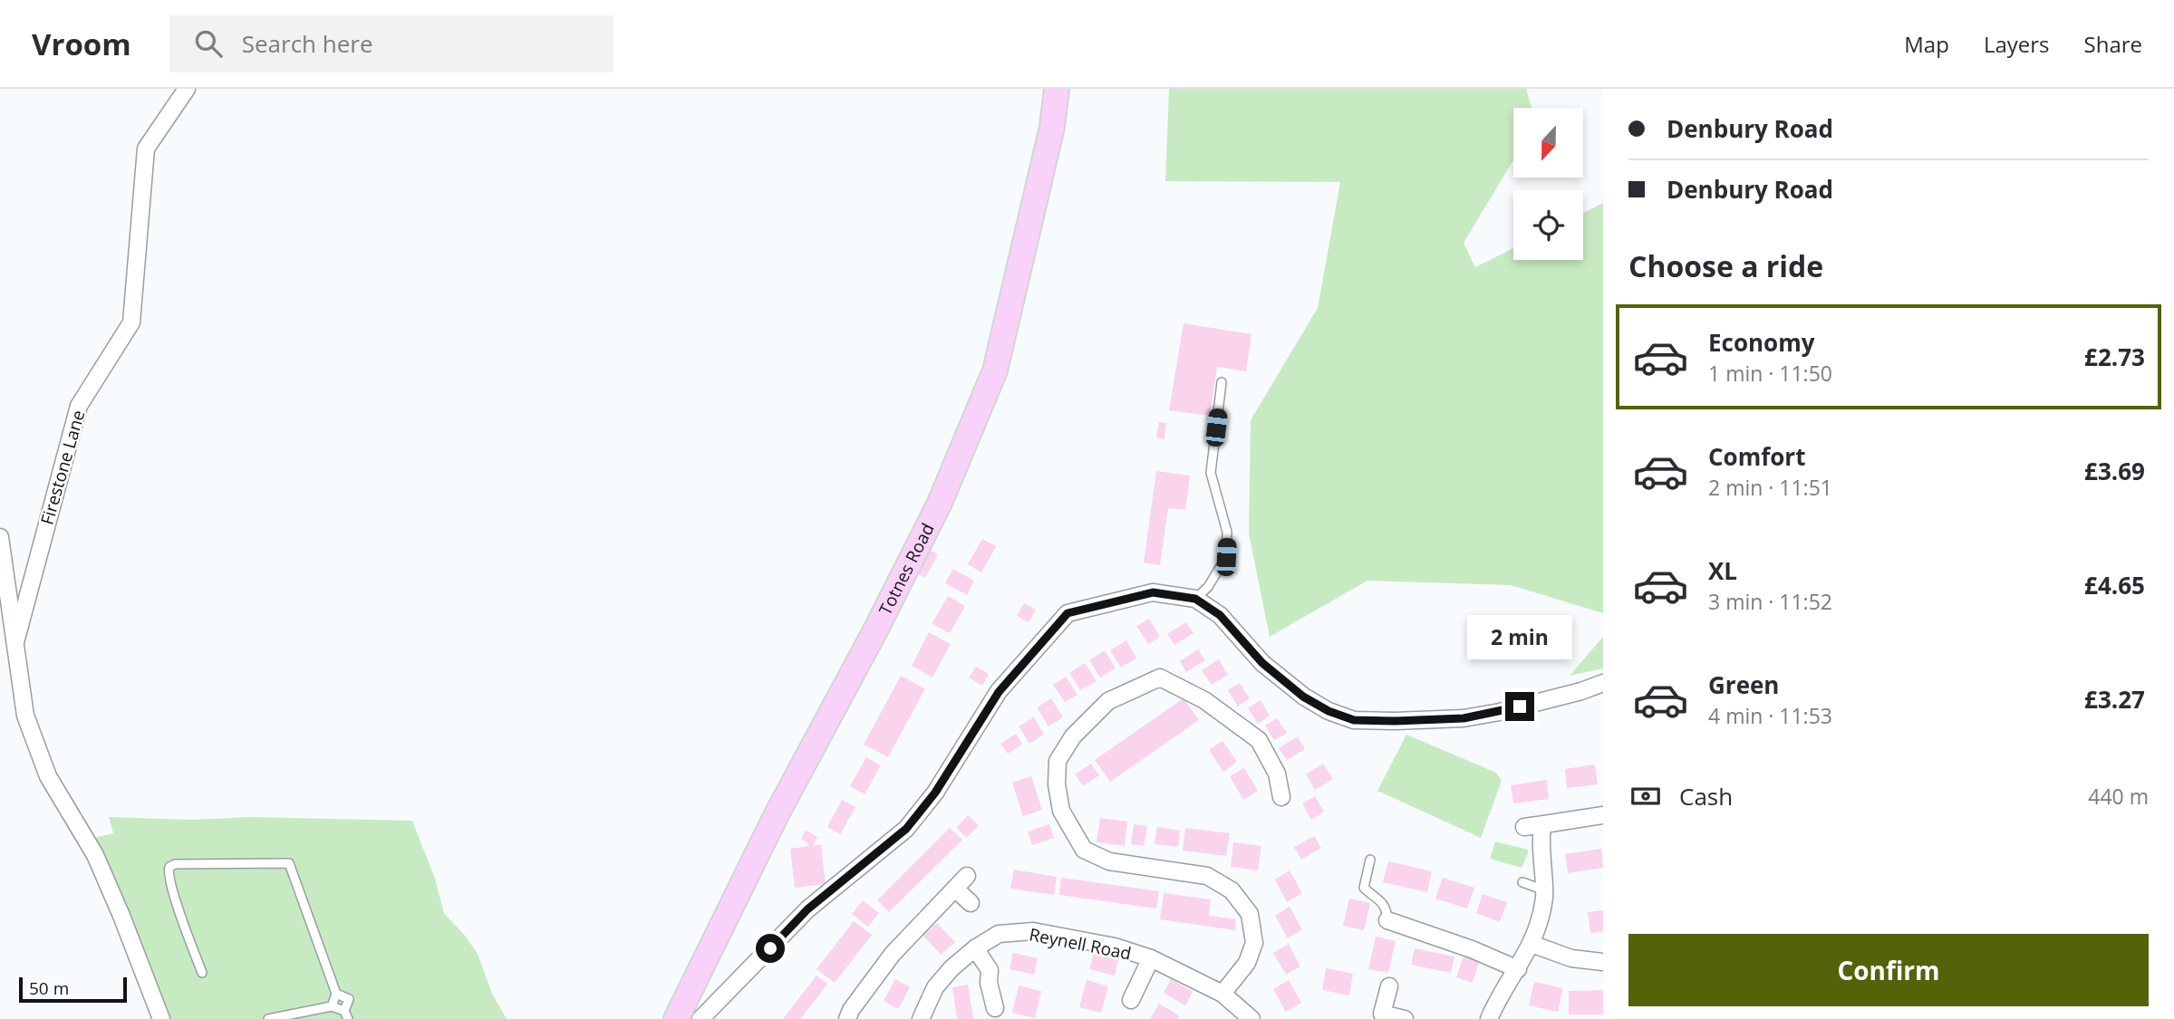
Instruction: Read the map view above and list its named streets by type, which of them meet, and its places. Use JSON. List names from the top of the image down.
{
  "streets": {
    "main road": ["Totnes Road"],
    "street": ["Firestone Lane", "Reynell Road"]
  },
  "scale_bar": "50 m",
  "north": "bottom",
  "page": {
    "header": "Vroom",
    "search": "Search here",
    "nav": ["Map", "Layers", "Share"],
    "banner": ["Denbury Road", "Denbury Road"],
    "heading": "Choose a ride",
    "list": [
      {
        "name": "Economy",
        "note": "1 min · 11:50",
        "value": "£2.73"
      },
      {
        "name": "Comfort",
        "note": "2 min · 11:51",
        "value": "£3.69"
      },
      {
        "name": "XL",
        "note": "3 min · 11:52",
        "value": "£4.65"
      },
      {
        "name": "Green",
        "note": "4 min · 11:53",
        "value": "£3.27"
      }
    ],
    "bubble": "2 min",
    "pay": ["Cash", "440 m"],
    "buttons": "Confirm",
    "scale": "50 m"
  }
}
